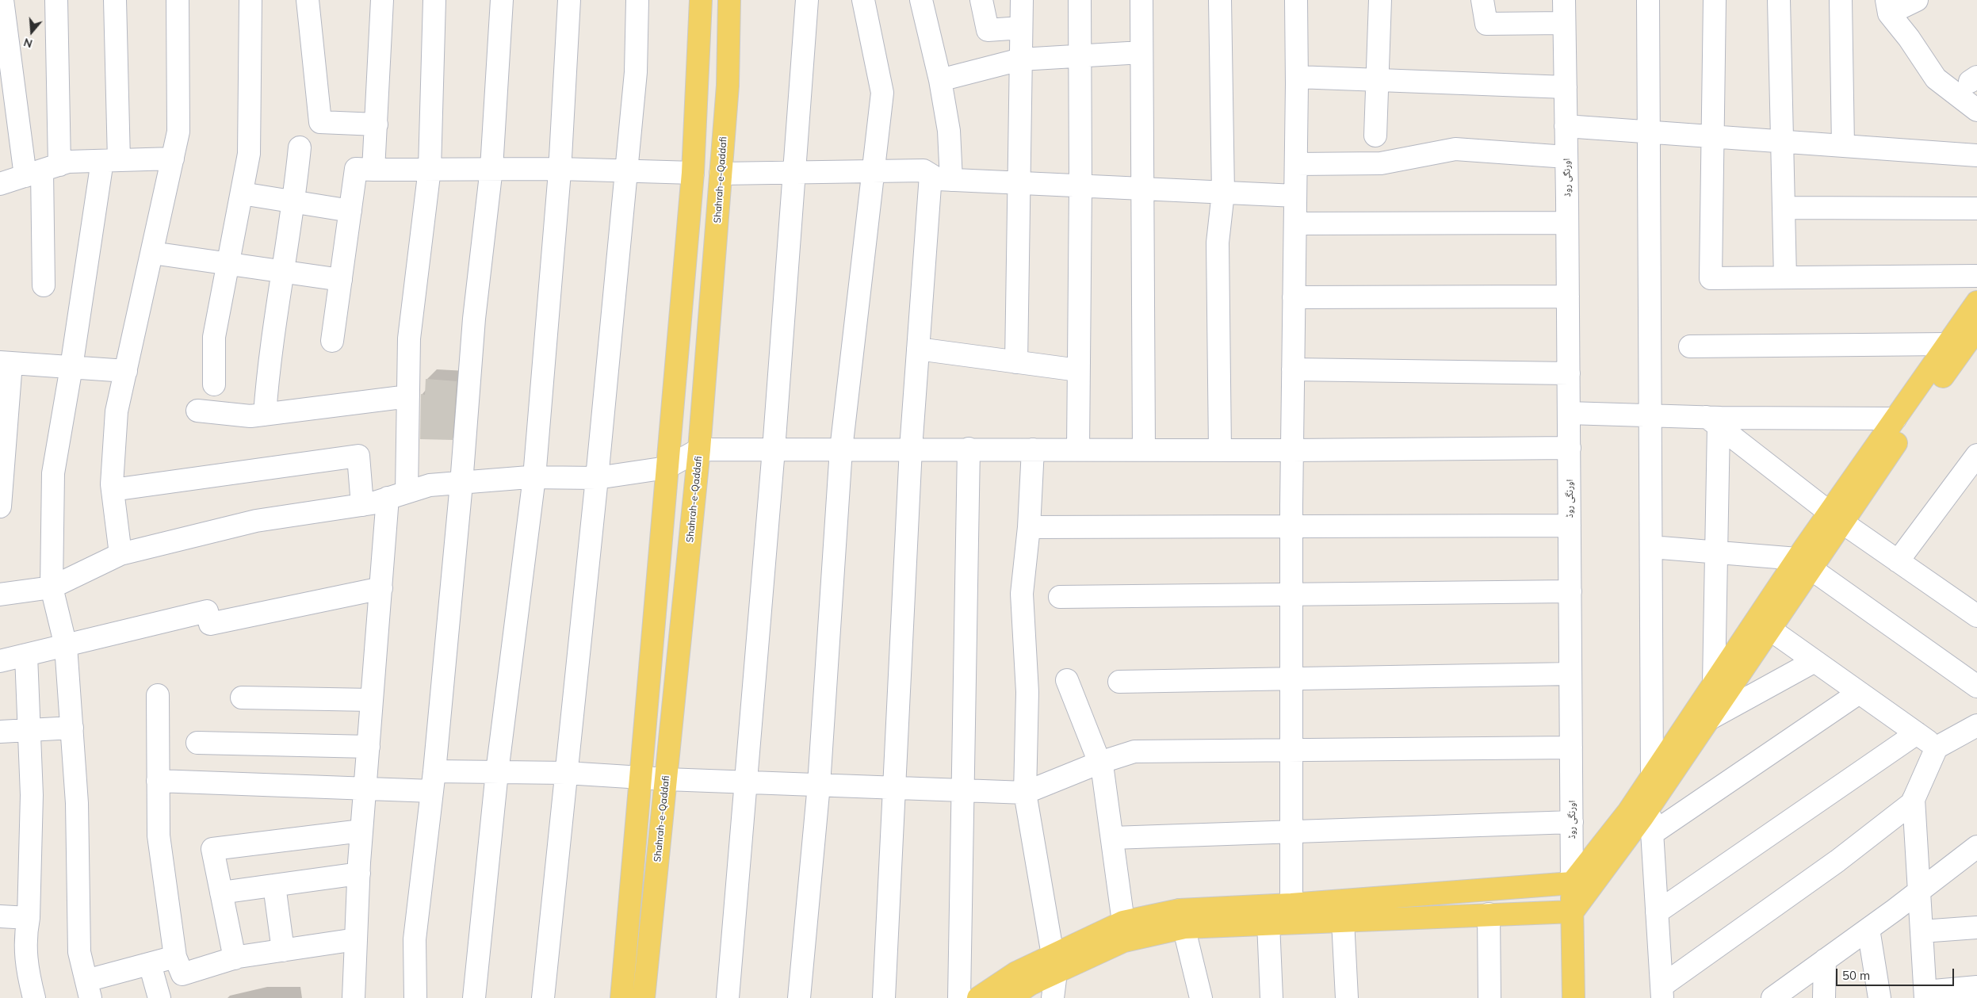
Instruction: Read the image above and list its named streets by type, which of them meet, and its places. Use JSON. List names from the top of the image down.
{
  "streets": {
    "main road": ["اورنگی روڈ", "Shahrah-e-Qaddafi"]
  },
  "scale_bar": "50 m",
  "north": "bottom"
}
